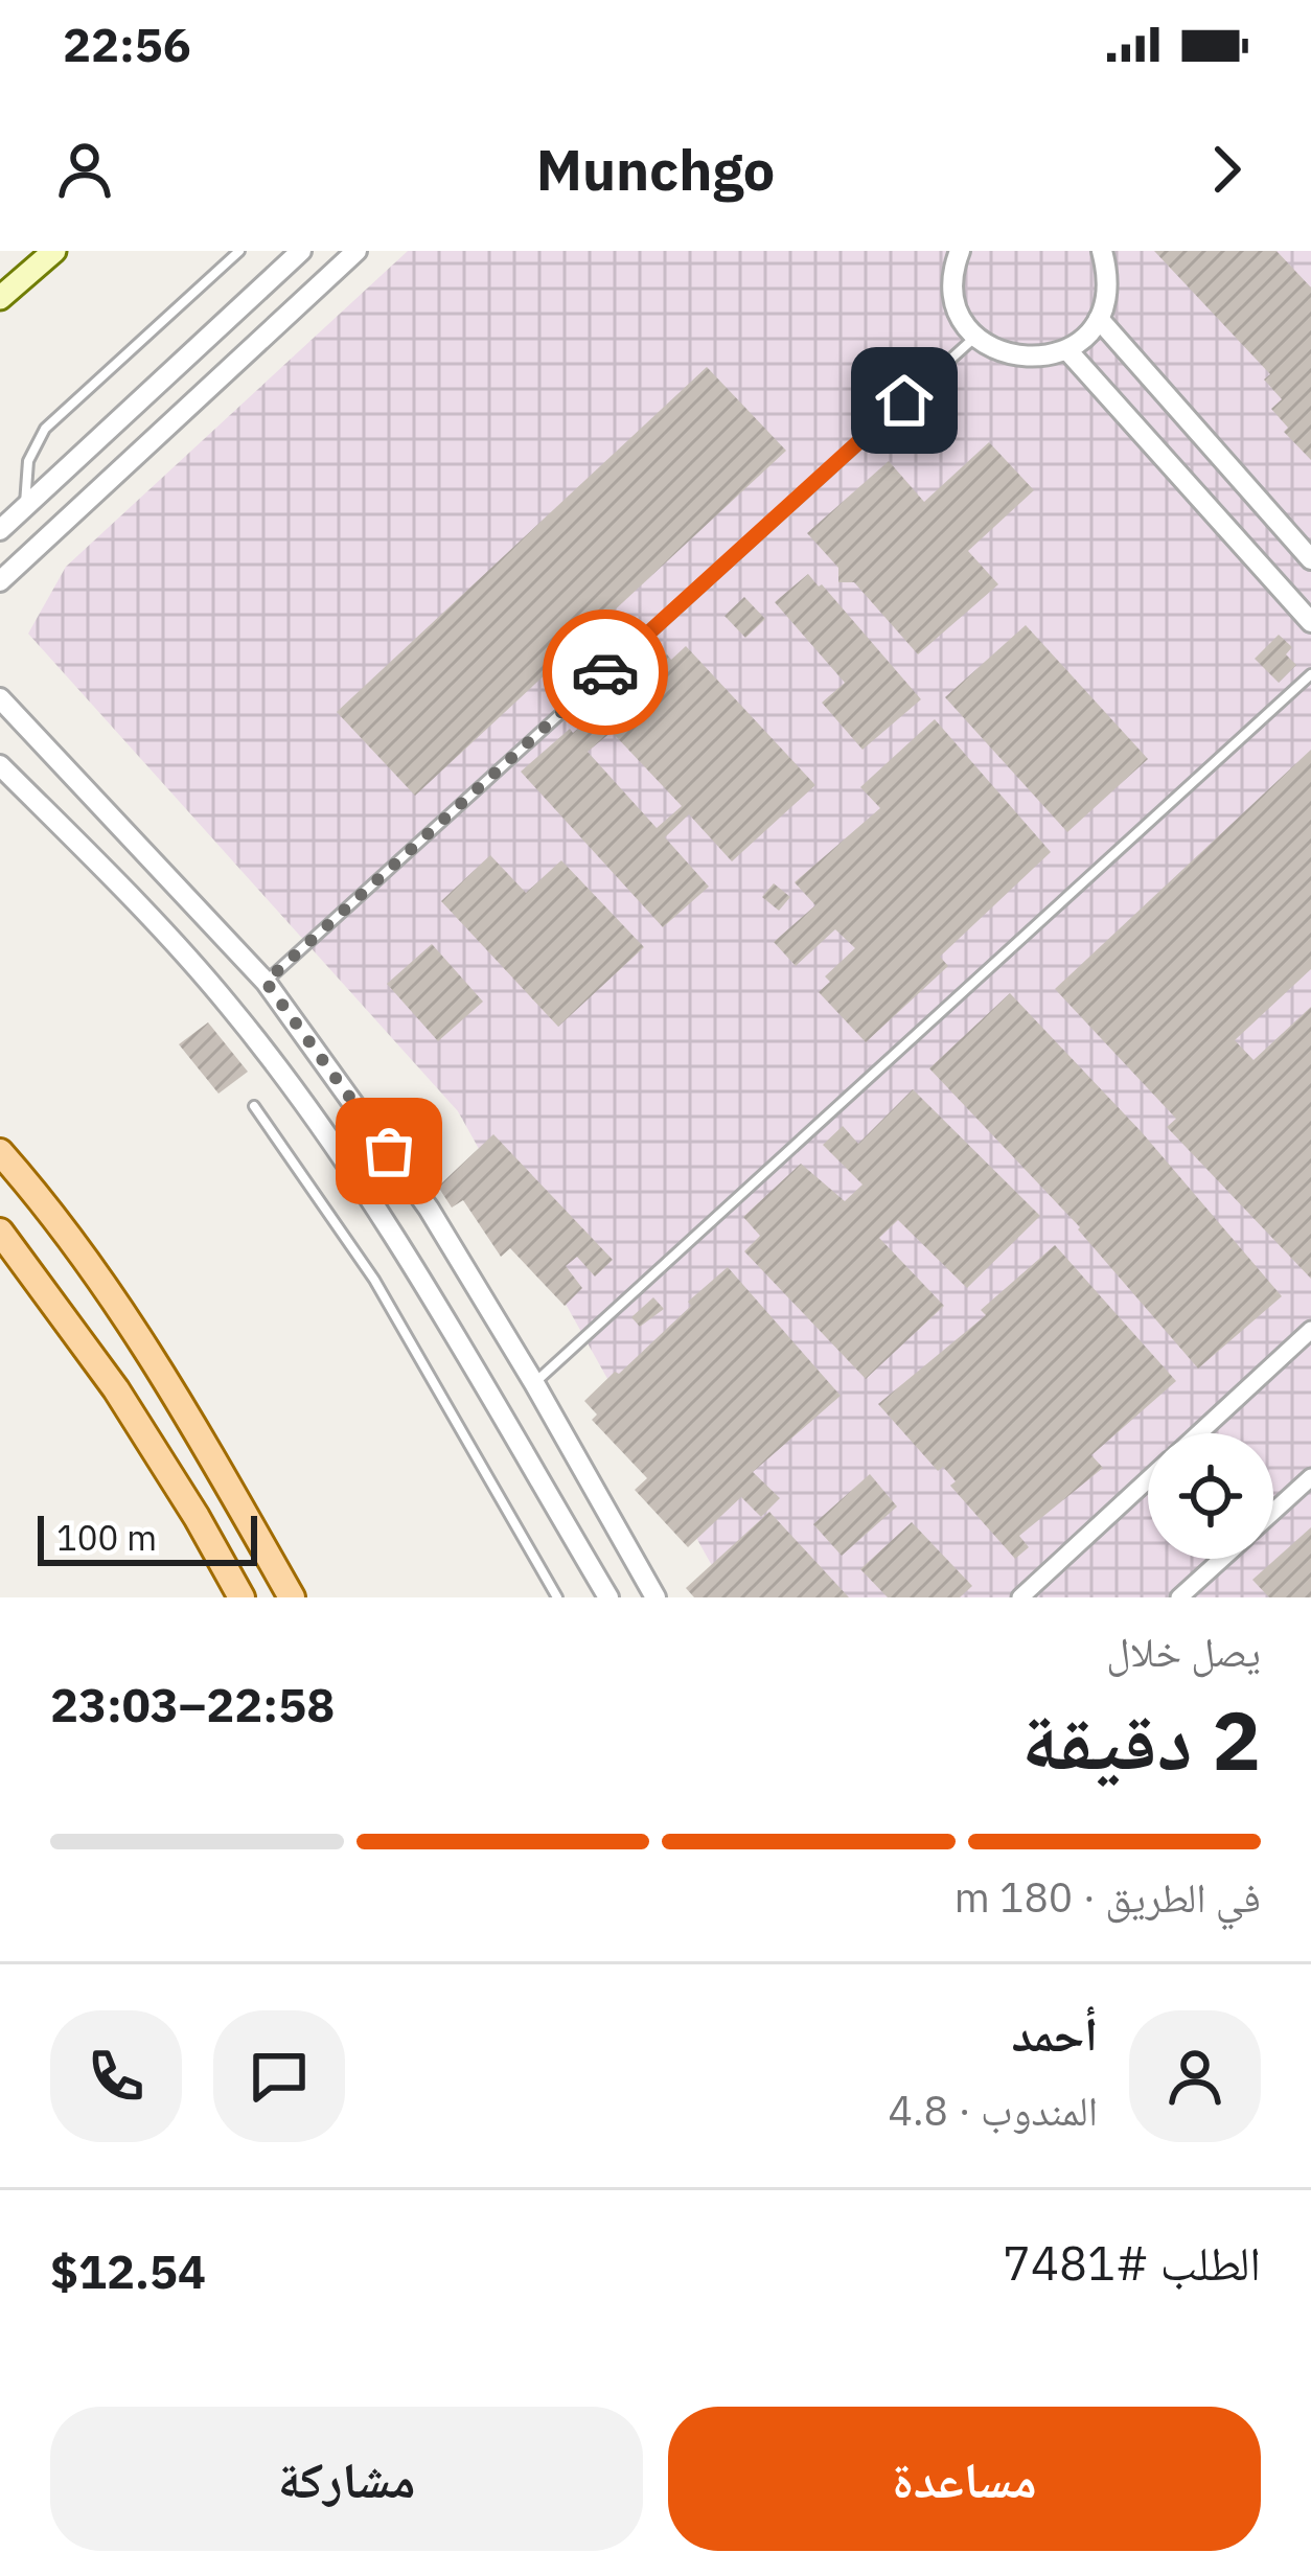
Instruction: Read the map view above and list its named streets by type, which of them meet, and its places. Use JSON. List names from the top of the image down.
{
  "scale_bar": "100 m",
  "page": {
    "status": "22:56",
    "header": "Munchgo",
    "scale": "100 m",
    "heading": ["2 دقيقة", "يصل خلال", "22:58–23:03"],
    "panel": [
      "أحمد",
      "المندوب · 4.8",
      "الطلب #7481",
      "$12.54"
    ],
    "bar": "في الطريق · 180 m",
    "buttons": ["مساعدة", "مشاركة"]
  }
}
